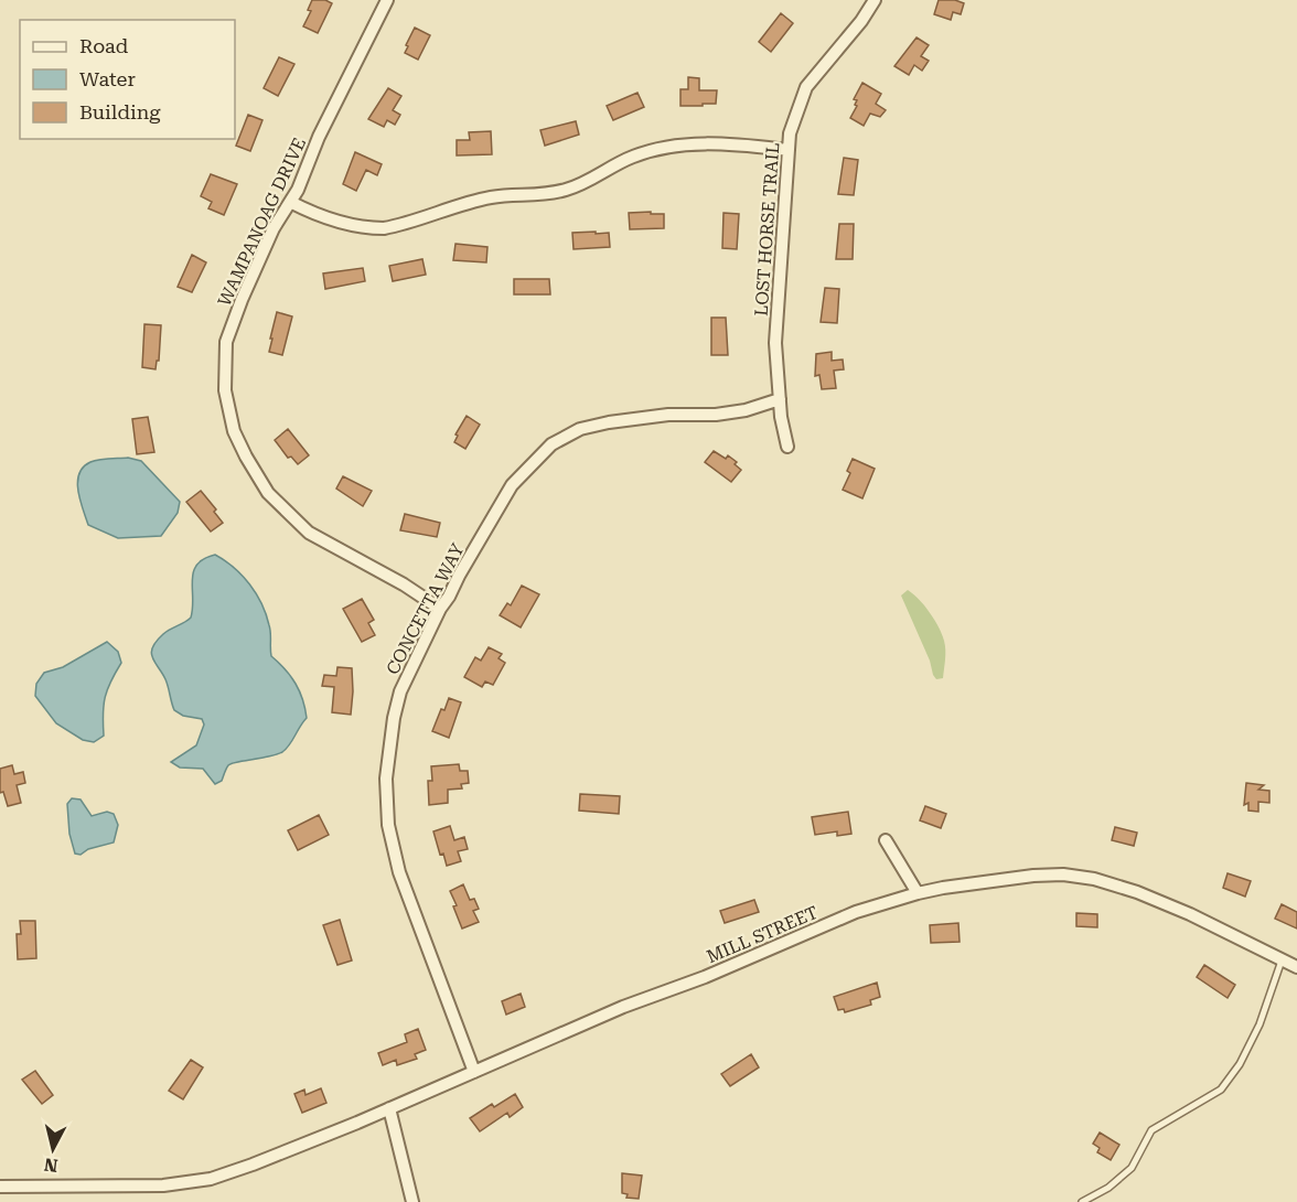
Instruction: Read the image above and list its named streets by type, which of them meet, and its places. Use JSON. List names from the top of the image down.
{
  "streets": {
    "street": [
      "WAMPANOAG DRIVE",
      "LOST HORSE TRAIL",
      "CONCETTA WAY",
      "MILL STREET"
    ]
  },
  "crossings": [
    ["WAMPANOAG DRIVE", "CONCETTA WAY"],
    ["LOST HORSE TRAIL", "CONCETTA WAY"],
    ["CONCETTA WAY", "MILL STREET"]
  ],
  "legend": ["Road", "Water", "Building"],
  "north": "bottom"
}
